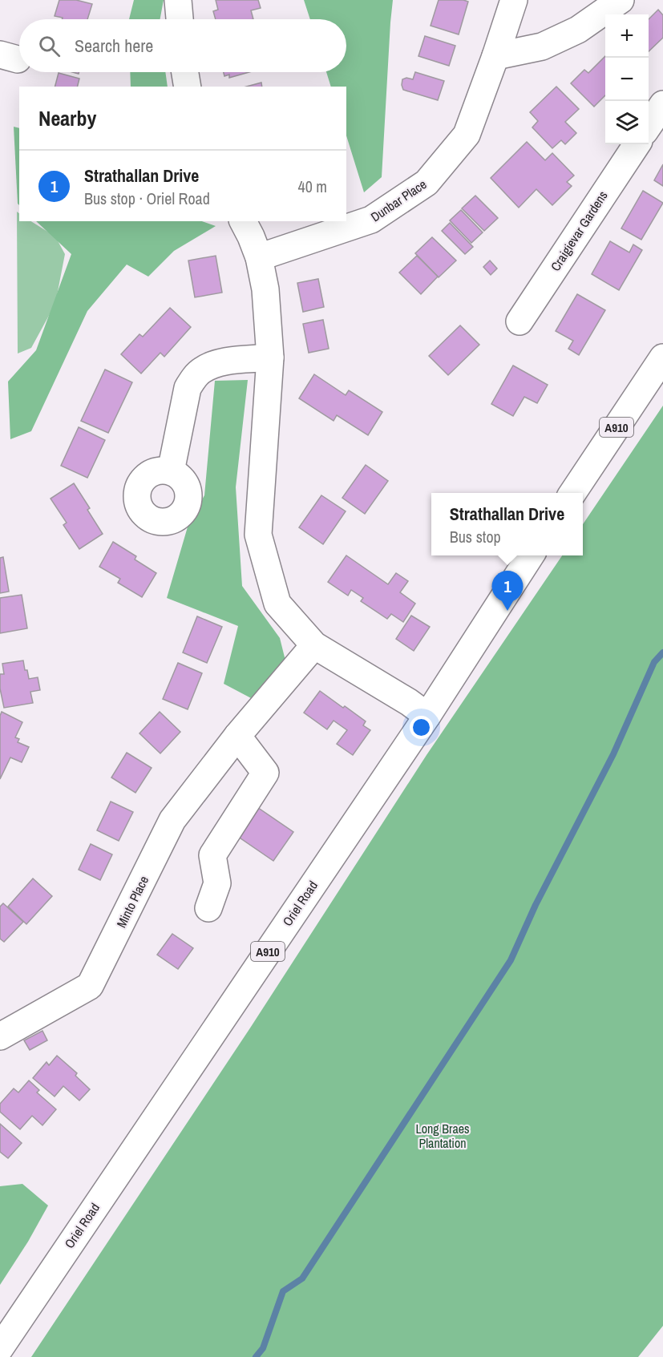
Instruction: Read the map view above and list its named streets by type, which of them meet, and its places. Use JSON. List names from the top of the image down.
{
  "streets": {
    "street": [
      "Dunbar Place",
      "Craigievar Gardens",
      "A910",
      "Minto Place",
      "Oriel Road"
    ]
  },
  "parks": ["Long Braes Plantation"],
  "page": {
    "map_buttons": ["+", "−"],
    "search": "Search here",
    "heading": "Nearby",
    "list": [
      {
        "mark": "1",
        "name": "Strathallan Drive",
        "note": "Bus stop · Oriel Road",
        "value": "40 m"
      }
    ],
    "popup": ["Strathallan Drive", "Bus stop"],
    "pins": "1"
  }
}
